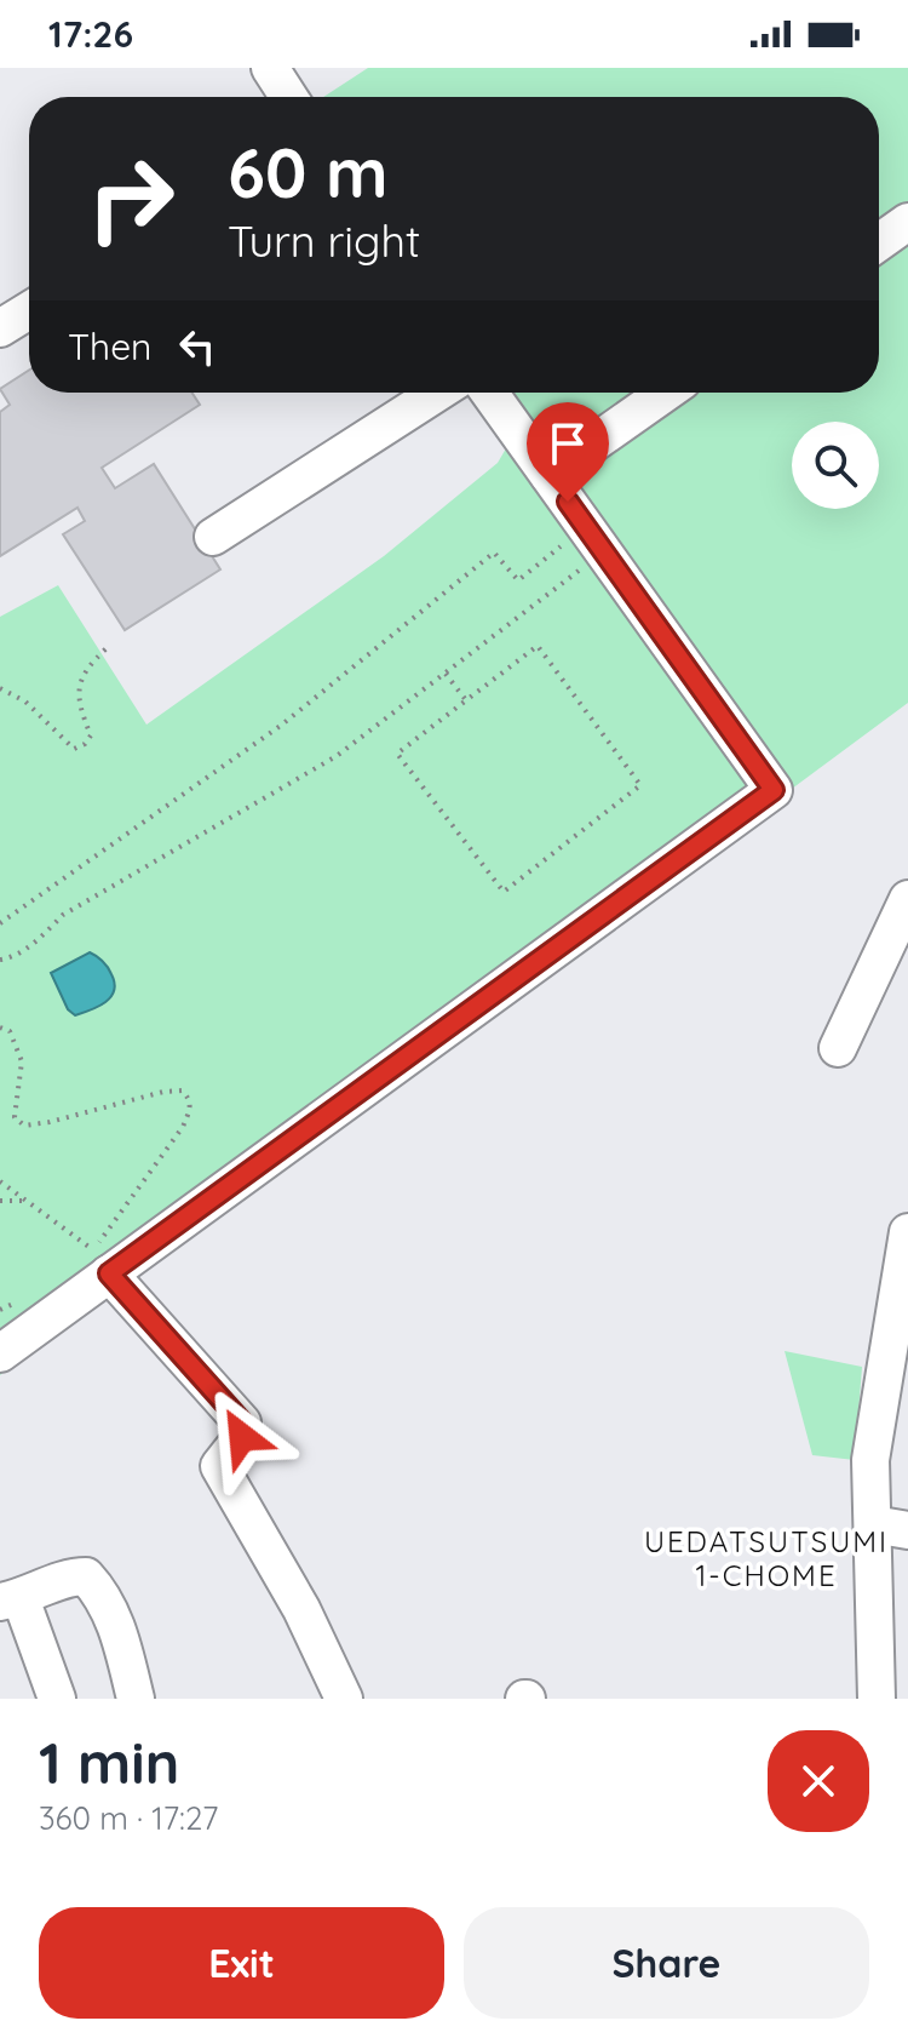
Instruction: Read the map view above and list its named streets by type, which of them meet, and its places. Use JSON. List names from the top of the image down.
{
  "districts": ["UEDATSUTSUMI 1-CHOME"],
  "page": {
    "status": "17:26",
    "turn": ["60 m", "Turn right"],
    "then": "Then",
    "heading": ["1 min", "360 m · 17:27"],
    "buttons": ["Exit", "Share"]
  }
}
